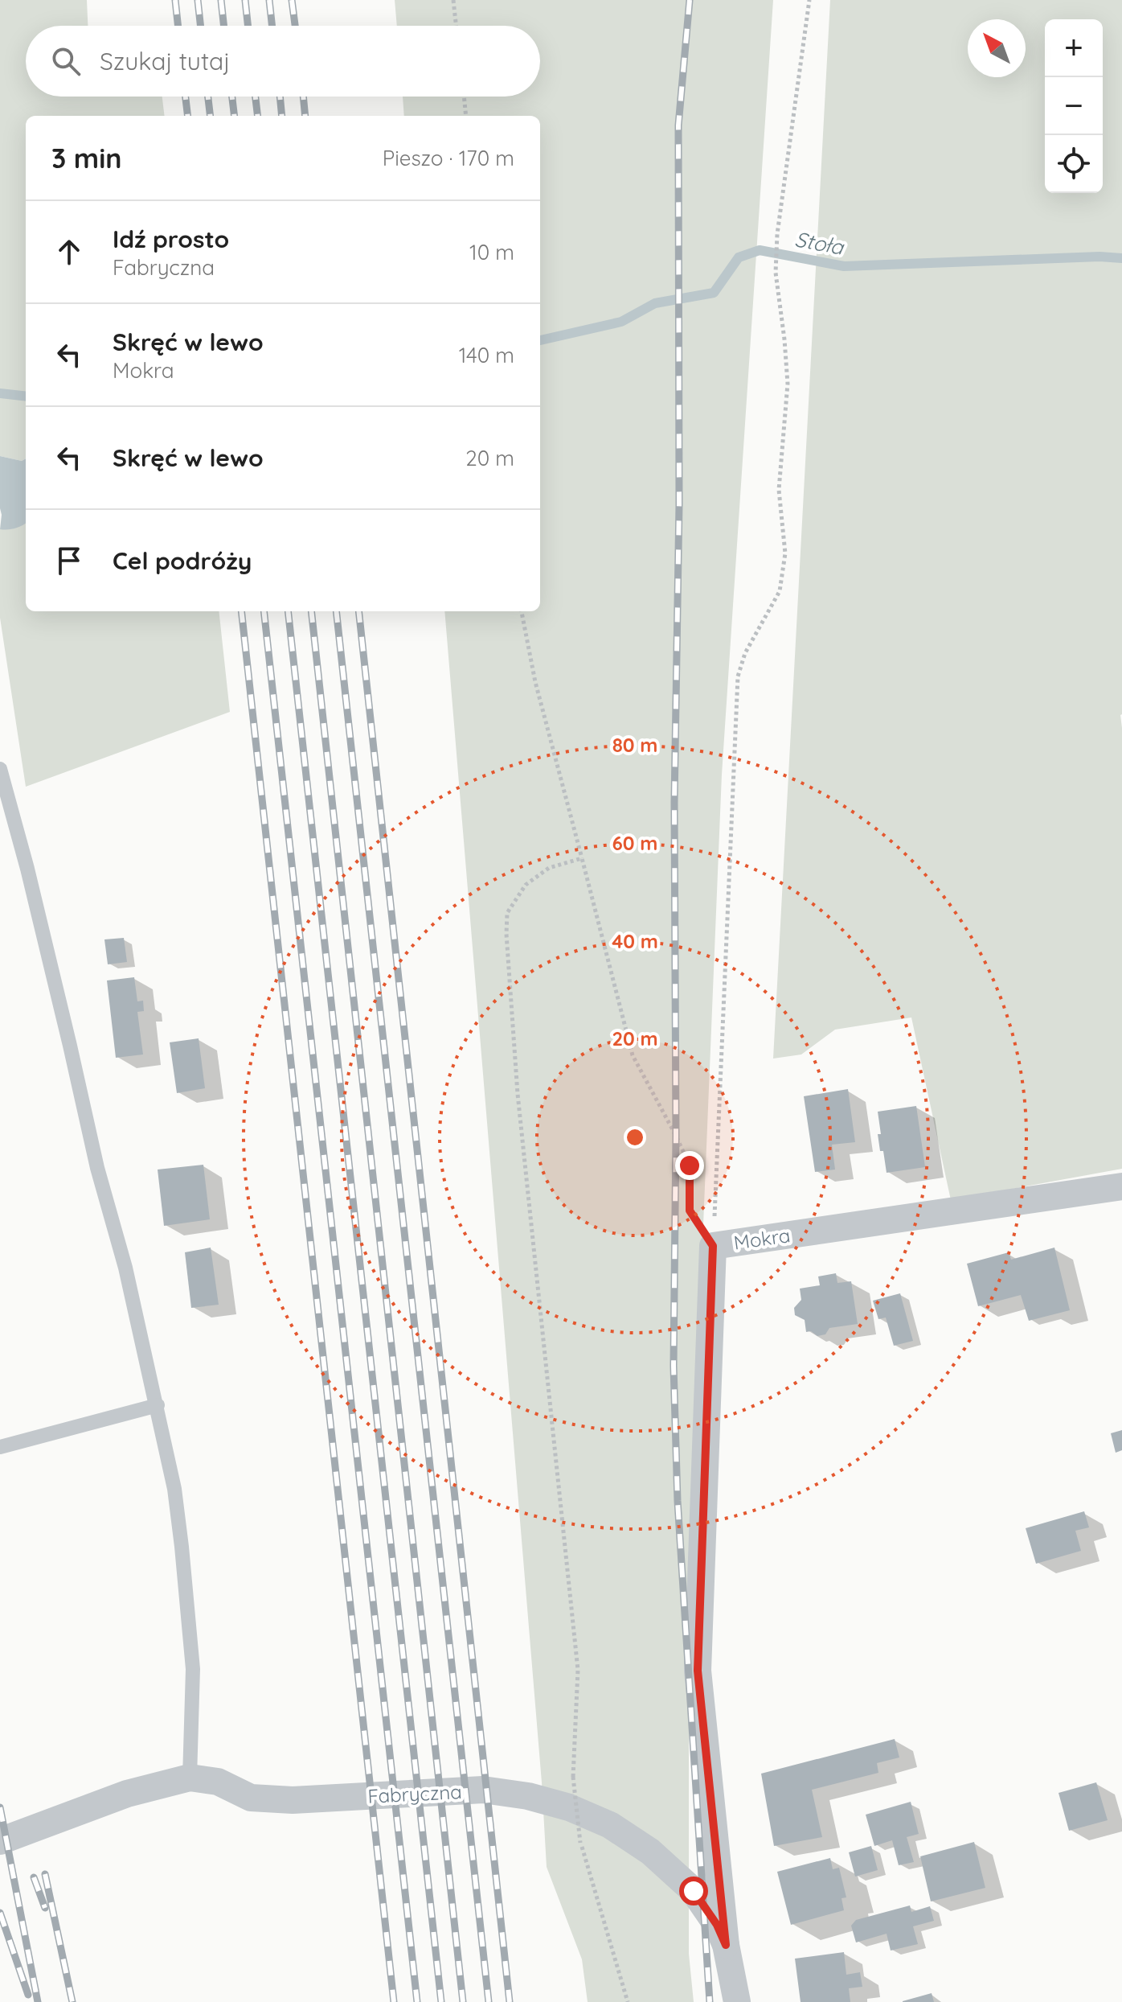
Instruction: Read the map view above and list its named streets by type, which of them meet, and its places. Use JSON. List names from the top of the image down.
{
  "streets": {
    "street": ["Mokra", "Fabryczna"]
  },
  "crossings": [
    ["Mokra", "Fabryczna"]
  ],
  "water": ["Stoła"],
  "north": "top left",
  "page": {
    "map_buttons": ["+", "−"],
    "search": "Szukaj tutaj",
    "heading": ["3 min", "Pieszo · 170 m"],
    "list": [
      ["Idź prosto", "Fabryczna", "10 m"],
      ["Skręć w lewo", "Mokra", "140 m"],
      ["Skręć w lewo", "20 m"],
      "Cel podróży"
    ]
  },
  "rings": [
    "80 m",
    "60 m",
    "40 m",
    "20 m"
  ]
}
